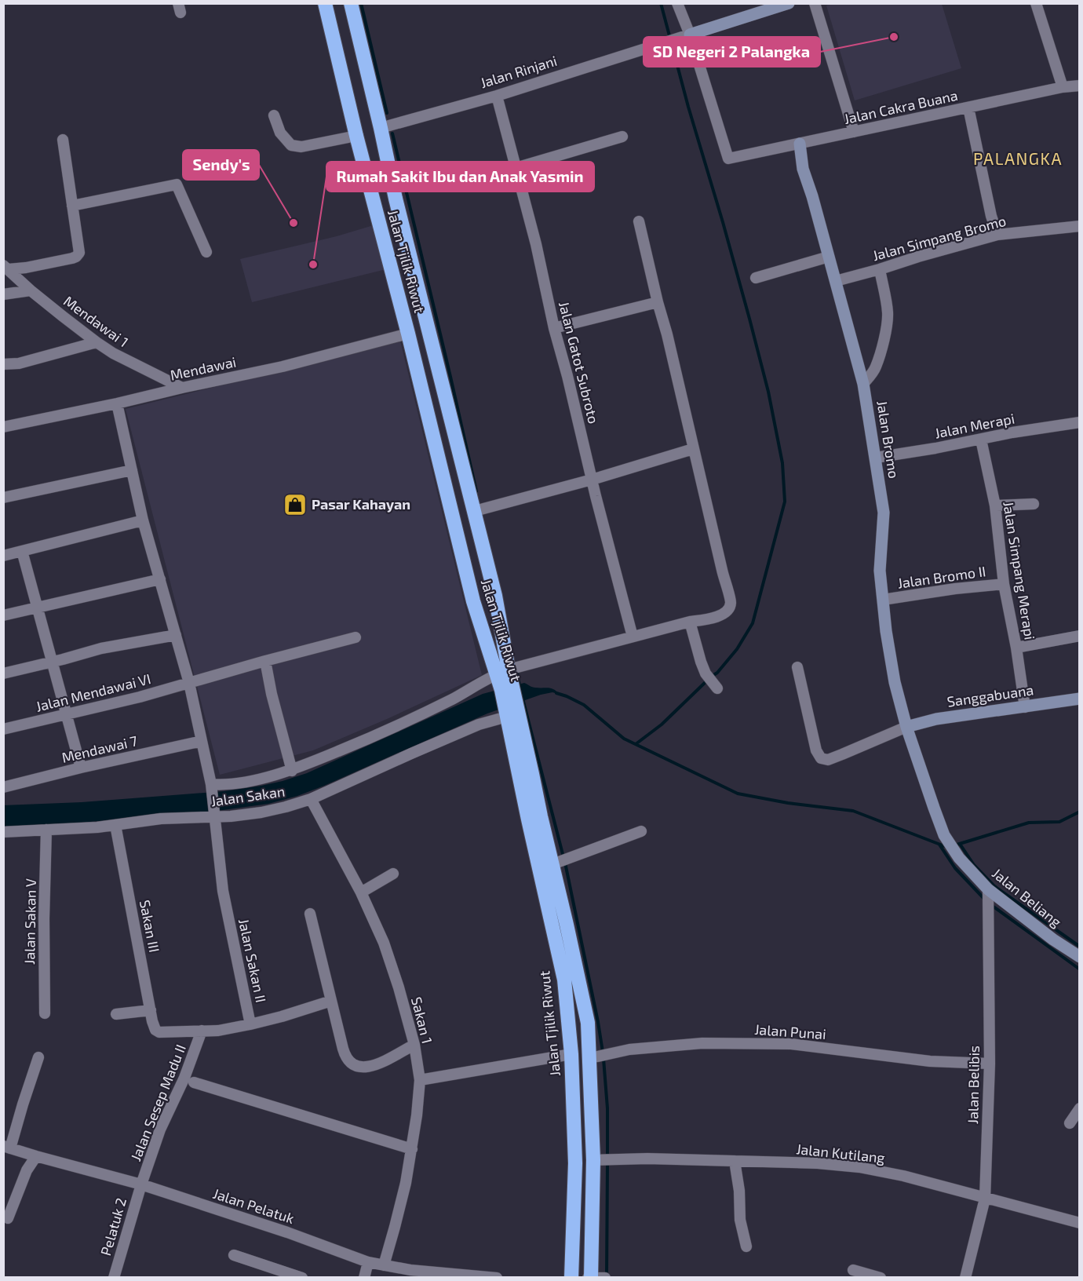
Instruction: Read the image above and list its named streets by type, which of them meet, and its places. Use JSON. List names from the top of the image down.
{
  "streets": {
    "highway": ["Jalan Tjilik Riwut"],
    "street": [
      "Jalan Rinjani",
      "Jalan Cakra Buana",
      "Jalan Simpang Bromo",
      "Mendawai 1",
      "Jalan Gatot Subroto",
      "Mendawai",
      "Jalan Merapi",
      "Jalan Bromo",
      "Jalan Simpang Merapi",
      "Jalan Bromo II",
      "Jalan Mendawai VI",
      "Sanggabuana",
      "Mendawai 7",
      "Jalan Sakan",
      "Jalan Beliang",
      "Jalan Sakan V",
      "Sakan III",
      "Jalan Sakan II",
      "Sakan 1",
      "Jalan Punai",
      "Jalan Belibis",
      "Jalan Sesep Madu II",
      "Jalan Kutilang",
      "Jalan Pelatuk",
      "Pelatuk 2"
    ]
  },
  "crossings": [
    ["Jalan Rinjani", "Jalan Cakra Buana"],
    ["Jalan Rinjani", "Jalan Tjilik Riwut"],
    ["Jalan Rinjani", "Jalan Gatot Subroto"],
    ["Jalan Cakra Buana", "Jalan Bromo"],
    ["Jalan Simpang Bromo", "Jalan Bromo"],
    ["Jalan Tjilik Riwut", "Mendawai"],
    ["Jalan Tjilik Riwut", "Jalan Sakan"],
    ["Jalan Tjilik Riwut", "Jalan Punai"],
    ["Jalan Tjilik Riwut", "Jalan Kutilang"],
    ["Mendawai 1", "Mendawai"],
    ["Mendawai", "Jalan Sakan II"],
    ["Jalan Merapi", "Jalan Bromo"],
    ["Jalan Merapi", "Jalan Simpang Merapi"],
    ["Jalan Bromo", "Jalan Bromo II"],
    ["Jalan Bromo", "Sanggabuana"],
    ["Jalan Bromo", "Jalan Beliang"],
    ["Jalan Simpang Merapi", "Jalan Bromo II"],
    ["Jalan Simpang Merapi", "Sanggabuana"],
    ["Jalan Mendawai VI", "Jalan Sakan II"],
    ["Mendawai 7", "Jalan Sakan II"],
    ["Jalan Sakan", "Jalan Sakan V"],
    ["Jalan Sakan", "Sakan III"],
    ["Jalan Sakan", "Jalan Sakan II"],
    ["Jalan Sakan", "Sakan 1"],
    ["Jalan Beliang", "Jalan Belibis"],
    ["Sakan III", "Jalan Sakan II"],
    ["Jalan Sakan II", "Jalan Sesep Madu II"],
    ["Sakan 1", "Jalan Pelatuk"],
    ["Jalan Punai", "Jalan Belibis"],
    ["Jalan Belibis", "Jalan Kutilang"],
    ["Jalan Sesep Madu II", "Jalan Pelatuk"],
    ["Jalan Sesep Madu II", "Pelatuk 2"],
    ["Jalan Pelatuk", "Pelatuk 2"]
  ],
  "districts": ["PALANGKA"],
  "places": {
    "other": ["SD Negeri 2 Palangka", "Sendy's", "Rumah Sakit Ibu dan Anak Yasmin"],
    "shop": ["Pasar Kahayan"]
  }
}
